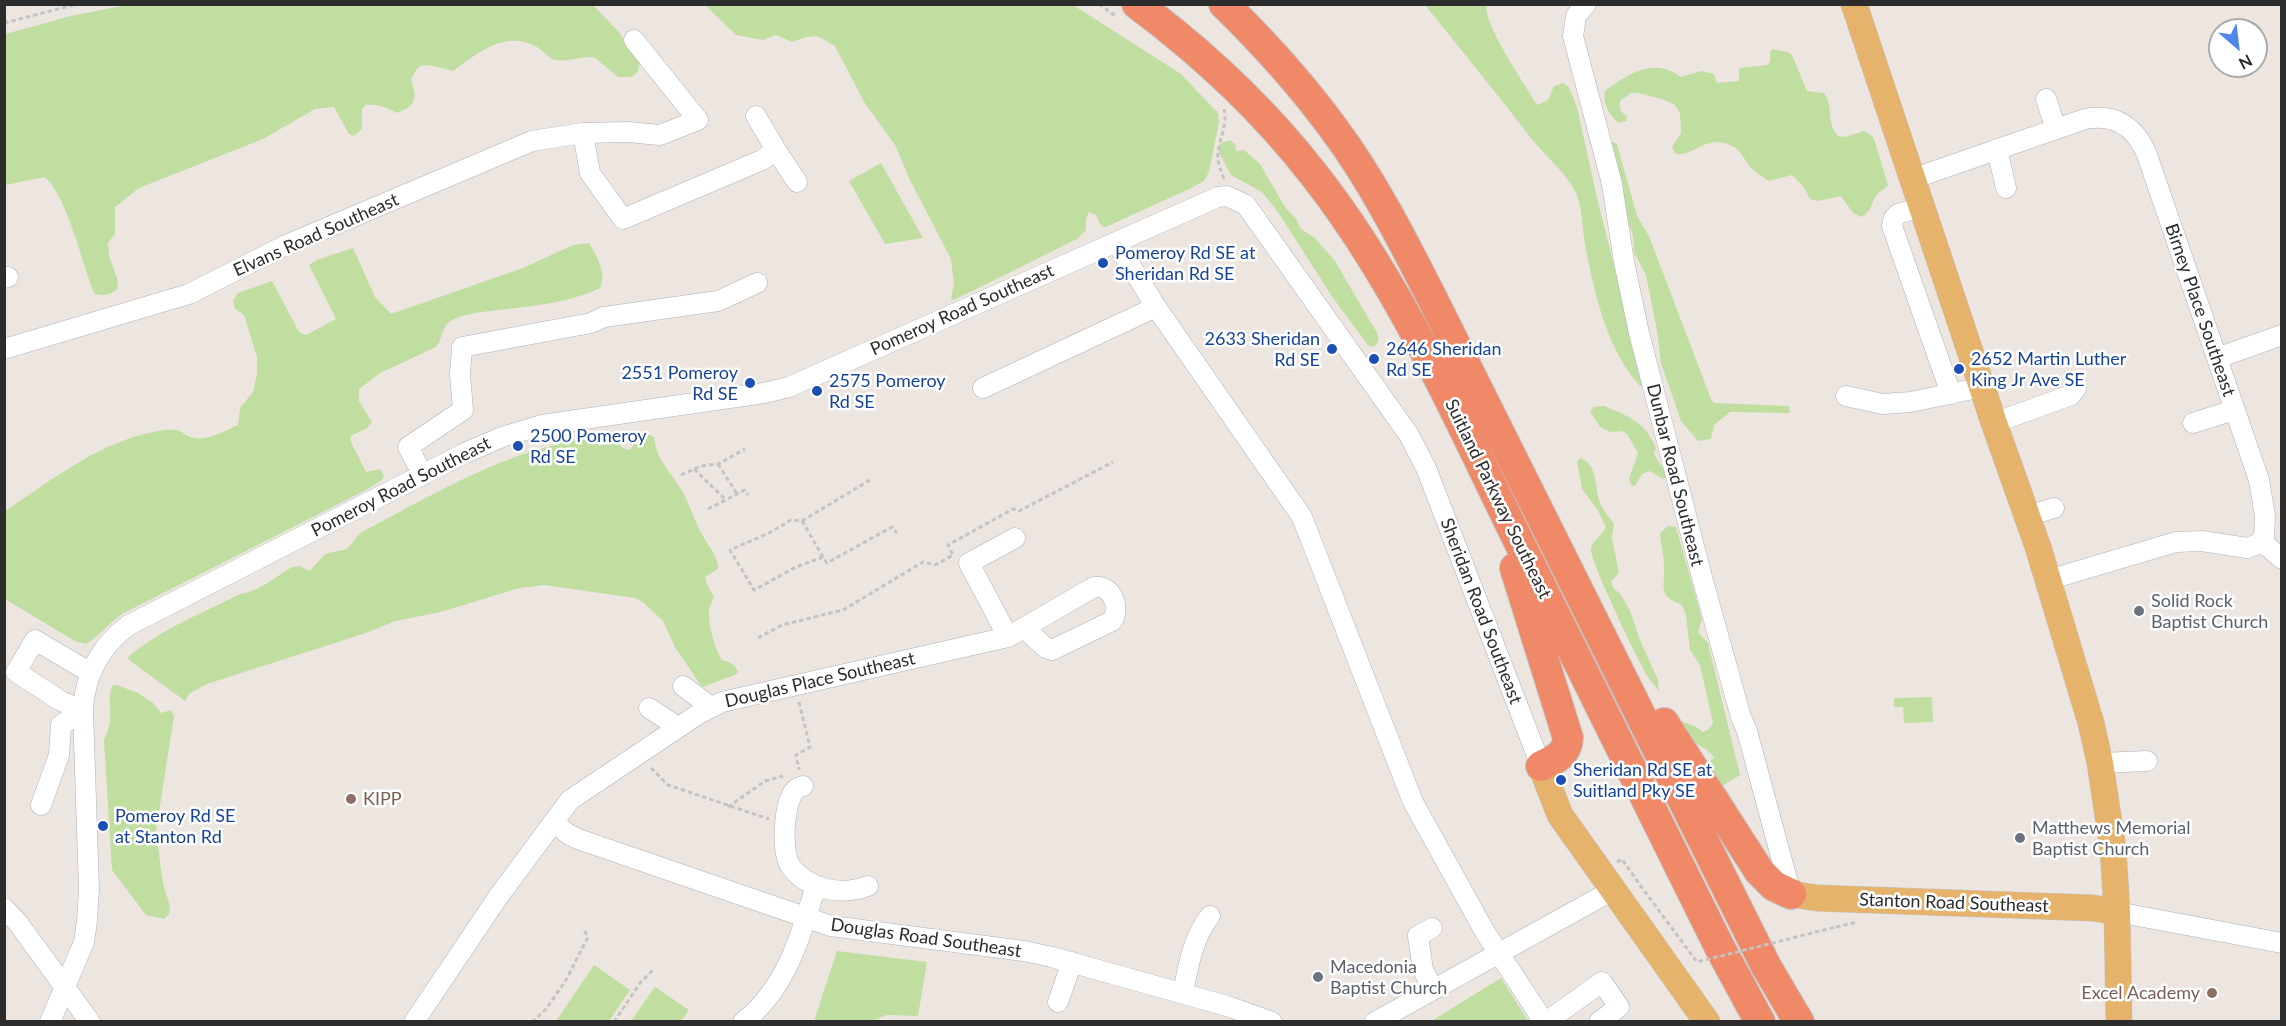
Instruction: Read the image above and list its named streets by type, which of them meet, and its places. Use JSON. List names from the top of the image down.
{
  "streets": {
    "highway": ["Suitland Parkway Southeast"],
    "main road": ["Sheridan Road Southeast", "Stanton Road Southeast"],
    "street": [
      "Elvans Road Southeast",
      "Pomeroy Road Southeast",
      "Birney Place Southeast",
      "Dunbar Road Southeast",
      "Douglas Place Southeast",
      "Douglas Road Southeast"
    ]
  },
  "crossings": [
    ["Pomeroy Road Southeast", "Sheridan Road Southeast"],
    ["Dunbar Road Southeast", "Stanton Road Southeast"],
    ["Douglas Place Southeast", "Douglas Road Southeast"]
  ],
  "places": [
    "Pomeroy Rd SE at Sheridan Rd SE",
    "2633 Sheridan Rd SE",
    "2646 Sheridan Rd SE",
    "2652 Martin Luther King Jr Ave SE",
    "2551 Pomeroy Rd SE",
    "2575 Pomeroy Rd SE",
    "2500 Pomeroy Rd SE",
    "Solid Rock Baptist Church",
    "Sheridan Rd SE at Suitland Pky SE",
    "KIPP",
    "Pomeroy Rd SE at Stanton Rd",
    "Matthews Memorial Baptist Church",
    "Macedonia Baptist Church",
    "Excel Academy"
  ],
  "north": "bottom right"
}
